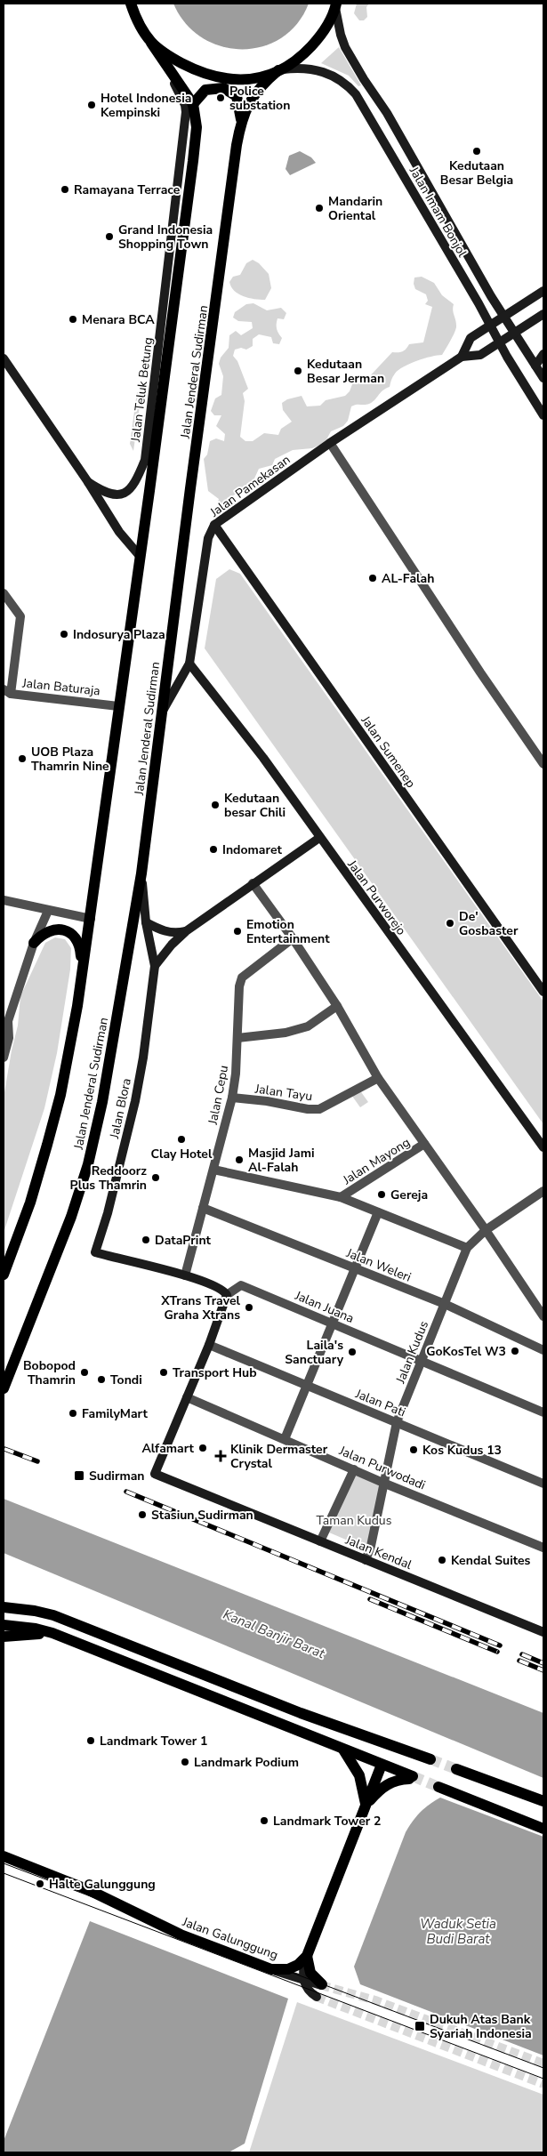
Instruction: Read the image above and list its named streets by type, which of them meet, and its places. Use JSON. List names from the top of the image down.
{
  "streets": {
    "main road": ["Jalan Jenderal Sudirman", "Jalan Galunggung"],
    "street": [
      "Jalan Imam Bonjol",
      "Jalan Teluk Betung",
      "Jalan Pamekasan",
      "Jalan Baturaja",
      "Jalan Sumenep",
      "Jalan Purworejo",
      "Jalan Tayu",
      "Jalan Cepu",
      "Jalan Blora",
      "Jalan Mayong",
      "Jalan Weleri",
      "Jalan Juana",
      "Jalan Kudus",
      "Jalan Pati",
      "Jalan Purwodadi",
      "Jalan Kendal"
    ]
  },
  "crossings": [
    ["Jalan Imam Bonjol", "Jalan Jenderal Sudirman"],
    ["Jalan Imam Bonjol", "Jalan Pamekasan"],
    ["Jalan Jenderal Sudirman", "Jalan Pamekasan"],
    ["Jalan Jenderal Sudirman", "Jalan Blora"],
    ["Jalan Pamekasan", "Jalan Sumenep"],
    ["Jalan Pamekasan", "Jalan Purworejo"],
    ["Jalan Tayu", "Jalan Cepu"],
    ["Jalan Cepu", "Jalan Blora"],
    ["Jalan Cepu", "Jalan Weleri"],
    ["Jalan Weleri", "Jalan Kudus"],
    ["Jalan Juana", "Jalan Kudus"],
    ["Jalan Kudus", "Jalan Pati"],
    ["Jalan Kudus", "Jalan Purwodadi"],
    ["Jalan Kudus", "Jalan Kendal"],
    ["Jalan Purwodadi", "Jalan Kendal"]
  ],
  "water": ["Kanal Banjir Barat", "Waduk Setia Budi Barat"],
  "parks": ["Taman Kudus"],
  "places": {
    "other": [
      "Police substation",
      "Hotel Indonesia Kempinski",
      "Kedutaan Besar Belgia",
      "Ramayana Terrace",
      "Mandarin Oriental",
      "Grand Indonesia Shopping Town",
      "Menara BCA",
      "Kedutaan Besar Jerman",
      "AL-Falah",
      "Indosurya Plaza",
      "UOB Plaza Thamrin Nine",
      "Kedutaan besar Chili",
      "Indomaret",
      "De' Gosbaster",
      "Emotion Entertainment",
      "Clay Hotel",
      "Masjid Jami Al-Falah",
      "Reddoorz Plus Thamrin",
      "Gereja",
      "DataPrint",
      "XTrans Travel Graha Xtrans",
      "GoKosTel W3",
      "Laila's Sanctuary",
      "Bobopod Thamrin",
      "Transport Hub",
      "Tondi",
      "FamilyMart",
      "Alfamart",
      "Kos Kudus 13",
      "Stasiun Sudirman",
      "Kendal Suites",
      "Landmark Tower 1",
      "Landmark Podium",
      "Landmark Tower 2",
      "Halte Galunggung"
    ],
    "health": ["Klinik Dermaster Crystal"],
    "transit": ["Sudirman", "Dukuh Atas Bank Syariah Indonesia"]
  }
}
